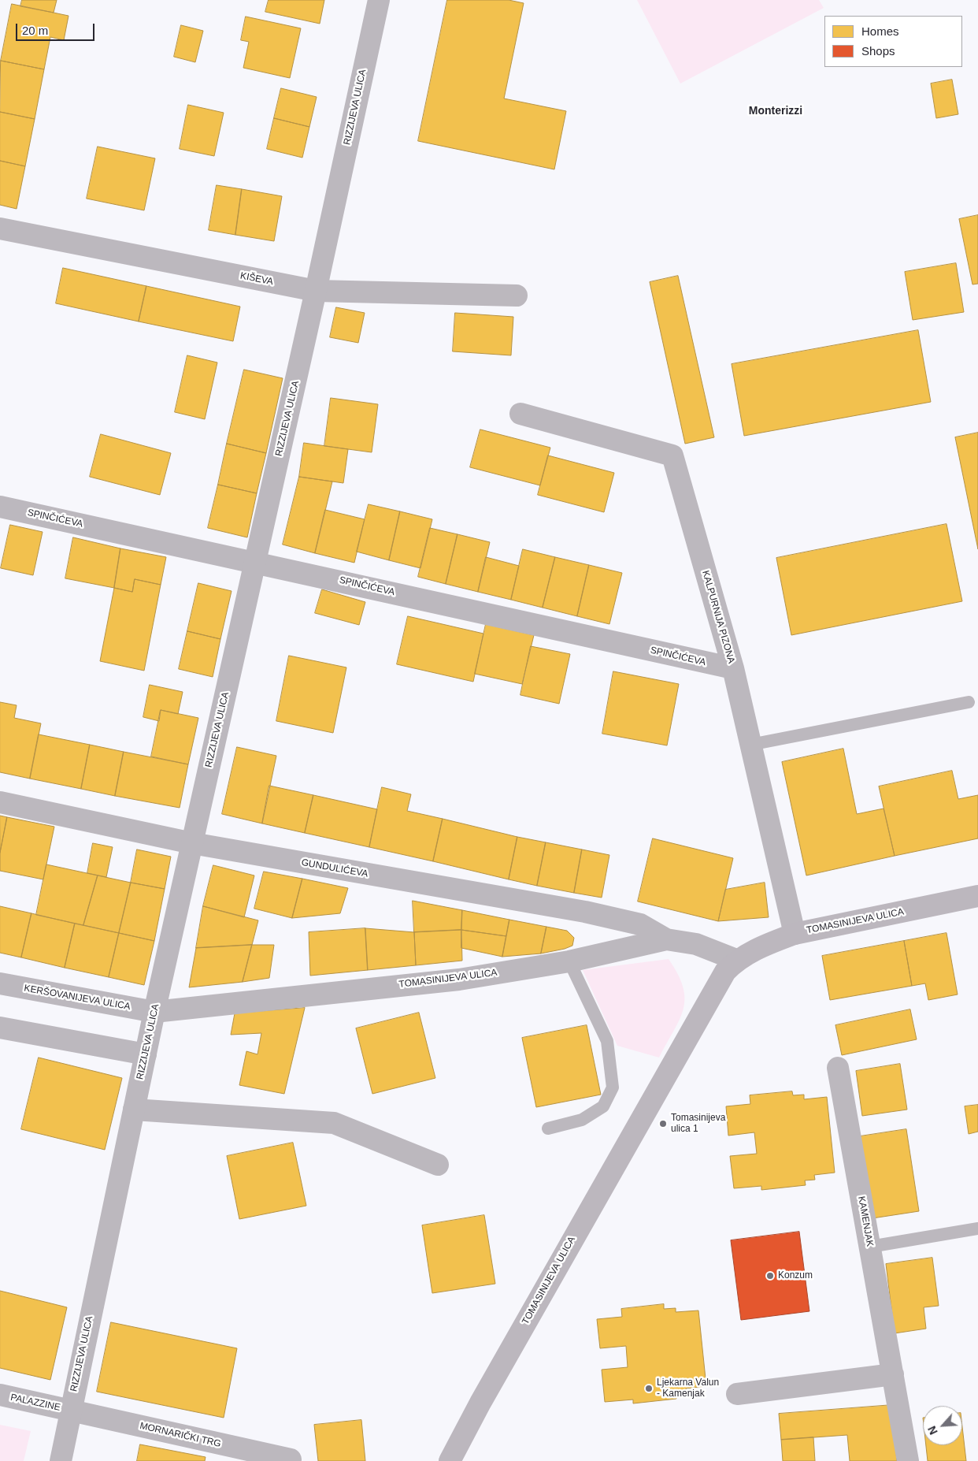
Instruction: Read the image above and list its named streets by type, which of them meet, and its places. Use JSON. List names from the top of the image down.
{
  "streets": {
    "main road": ["TOMASINIJEVA ULICA"],
    "street": [
      "RIZZIJEVA ULICA",
      "KIŠEVA",
      "SPINČIĆEVA",
      "KALPURNIJA PIZONA",
      "GUNDULIĆEVA",
      "KERŠOVANIJEVA ULICA",
      "KAMENJAK",
      "PALAZZINE",
      "MORNARIČKI TRG"
    ]
  },
  "crossings": [
    ["RIZZIJEVA ULICA", "KIŠEVA"],
    ["RIZZIJEVA ULICA", "SPINČIĆEVA"],
    ["RIZZIJEVA ULICA", "GUNDULIĆEVA"],
    ["RIZZIJEVA ULICA", "TOMASINIJEVA ULICA"],
    ["RIZZIJEVA ULICA", "KERŠOVANIJEVA ULICA"],
    ["RIZZIJEVA ULICA", "PALAZZINE"],
    ["RIZZIJEVA ULICA", "MORNARIČKI TRG"],
    ["SPINČIĆEVA", "KALPURNIJA PIZONA"],
    ["KALPURNIJA PIZONA", "TOMASINIJEVA ULICA"],
    ["GUNDULIĆEVA", "TOMASINIJEVA ULICA"],
    ["TOMASINIJEVA ULICA", "KERŠOVANIJEVA ULICA"],
    ["PALAZZINE", "MORNARIČKI TRG"]
  ],
  "districts": ["Monterizzi"],
  "places": ["Tomasinijeva ulica 1", "Konzum", "Ljekarna Valun - Kamenjak"],
  "legend": ["Homes", "Shops"],
  "scale_bar": "20 m",
  "north": "bottom left"
}
